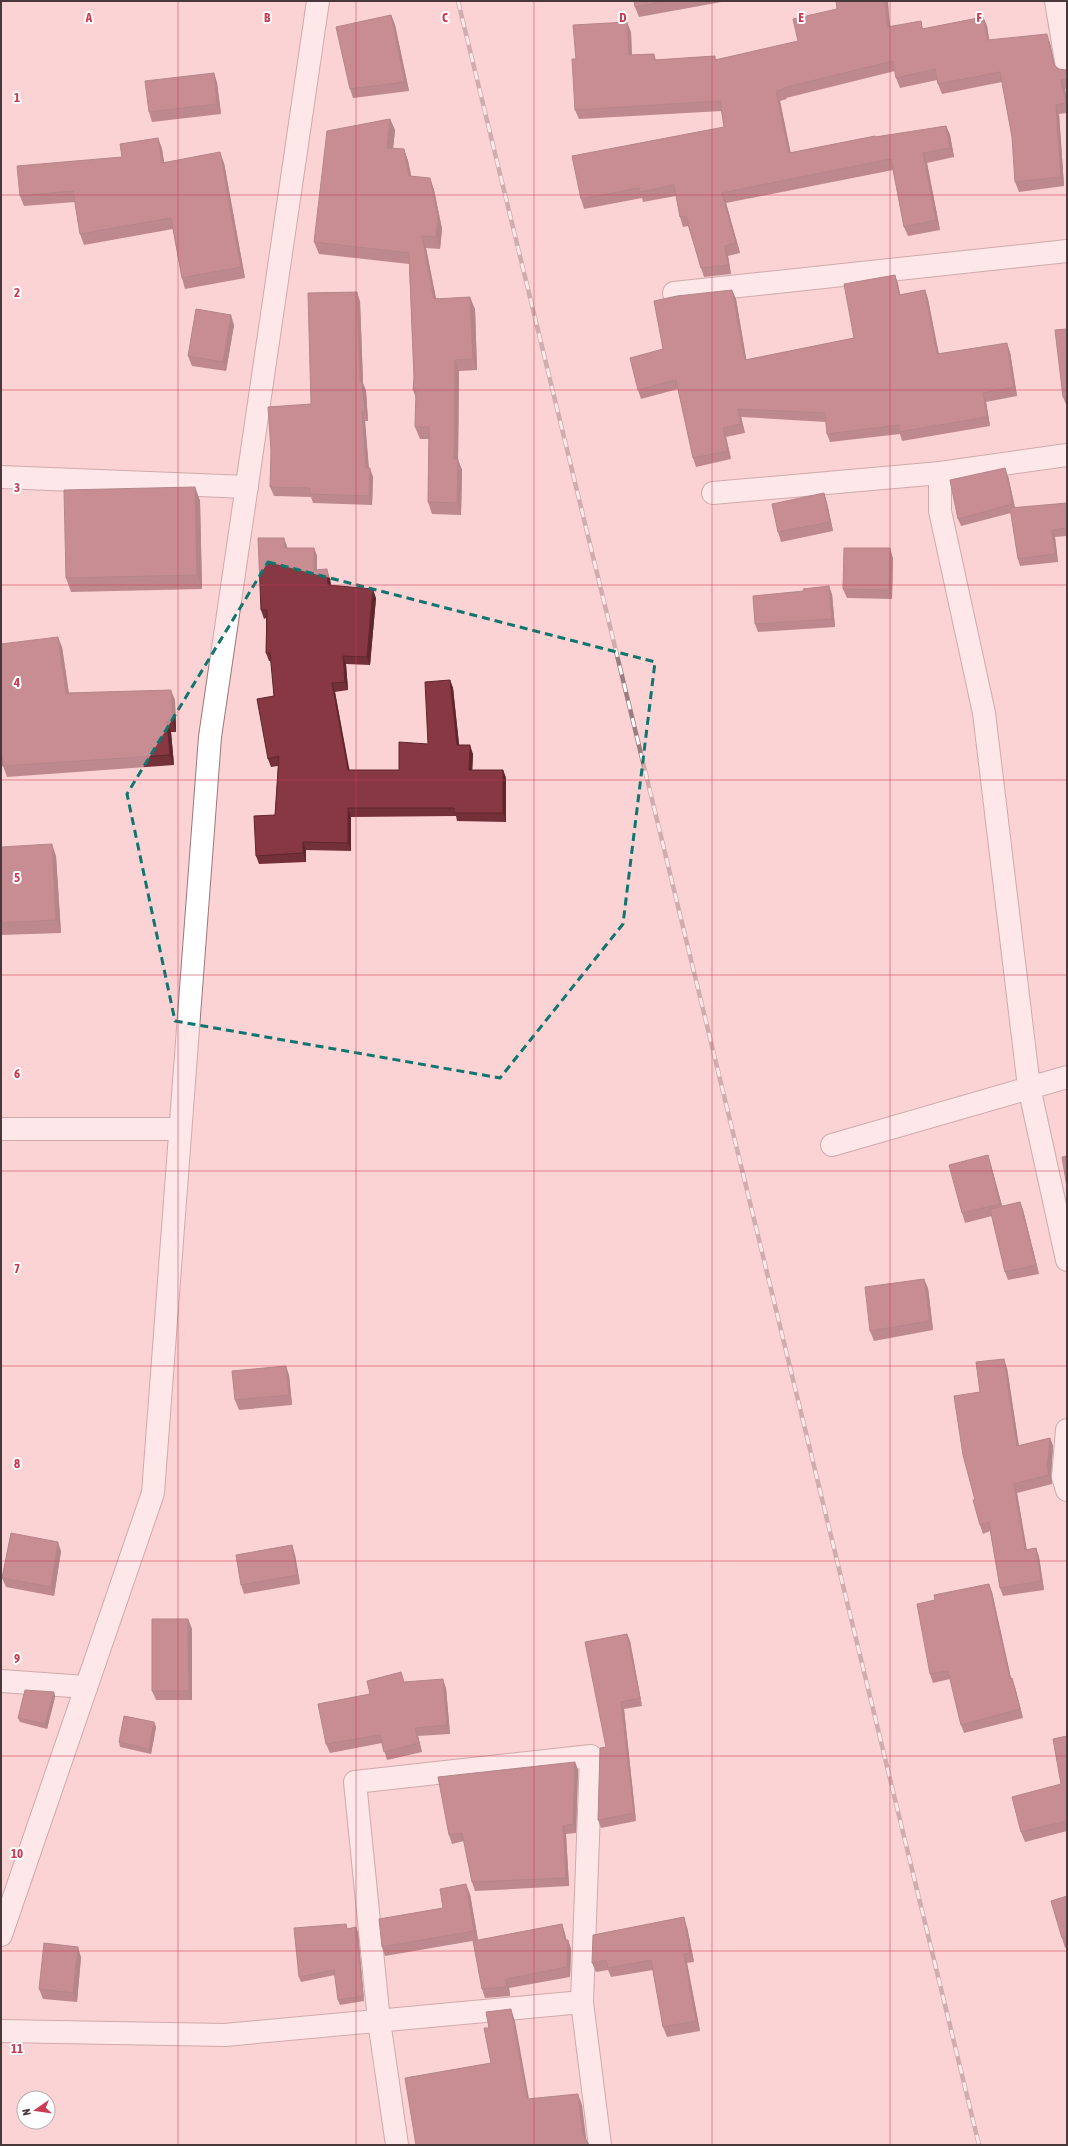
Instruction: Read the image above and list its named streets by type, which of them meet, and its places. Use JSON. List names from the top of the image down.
{
  "north": "left",
  "grid": {
    "columns": [
      "A",
      "B",
      "C",
      "D",
      "E",
      "F"
    ],
    "rows": [
      "1",
      "2",
      "3",
      "4",
      "5",
      "6",
      "7",
      "8",
      "9",
      "10",
      "11"
    ]
  }
}
